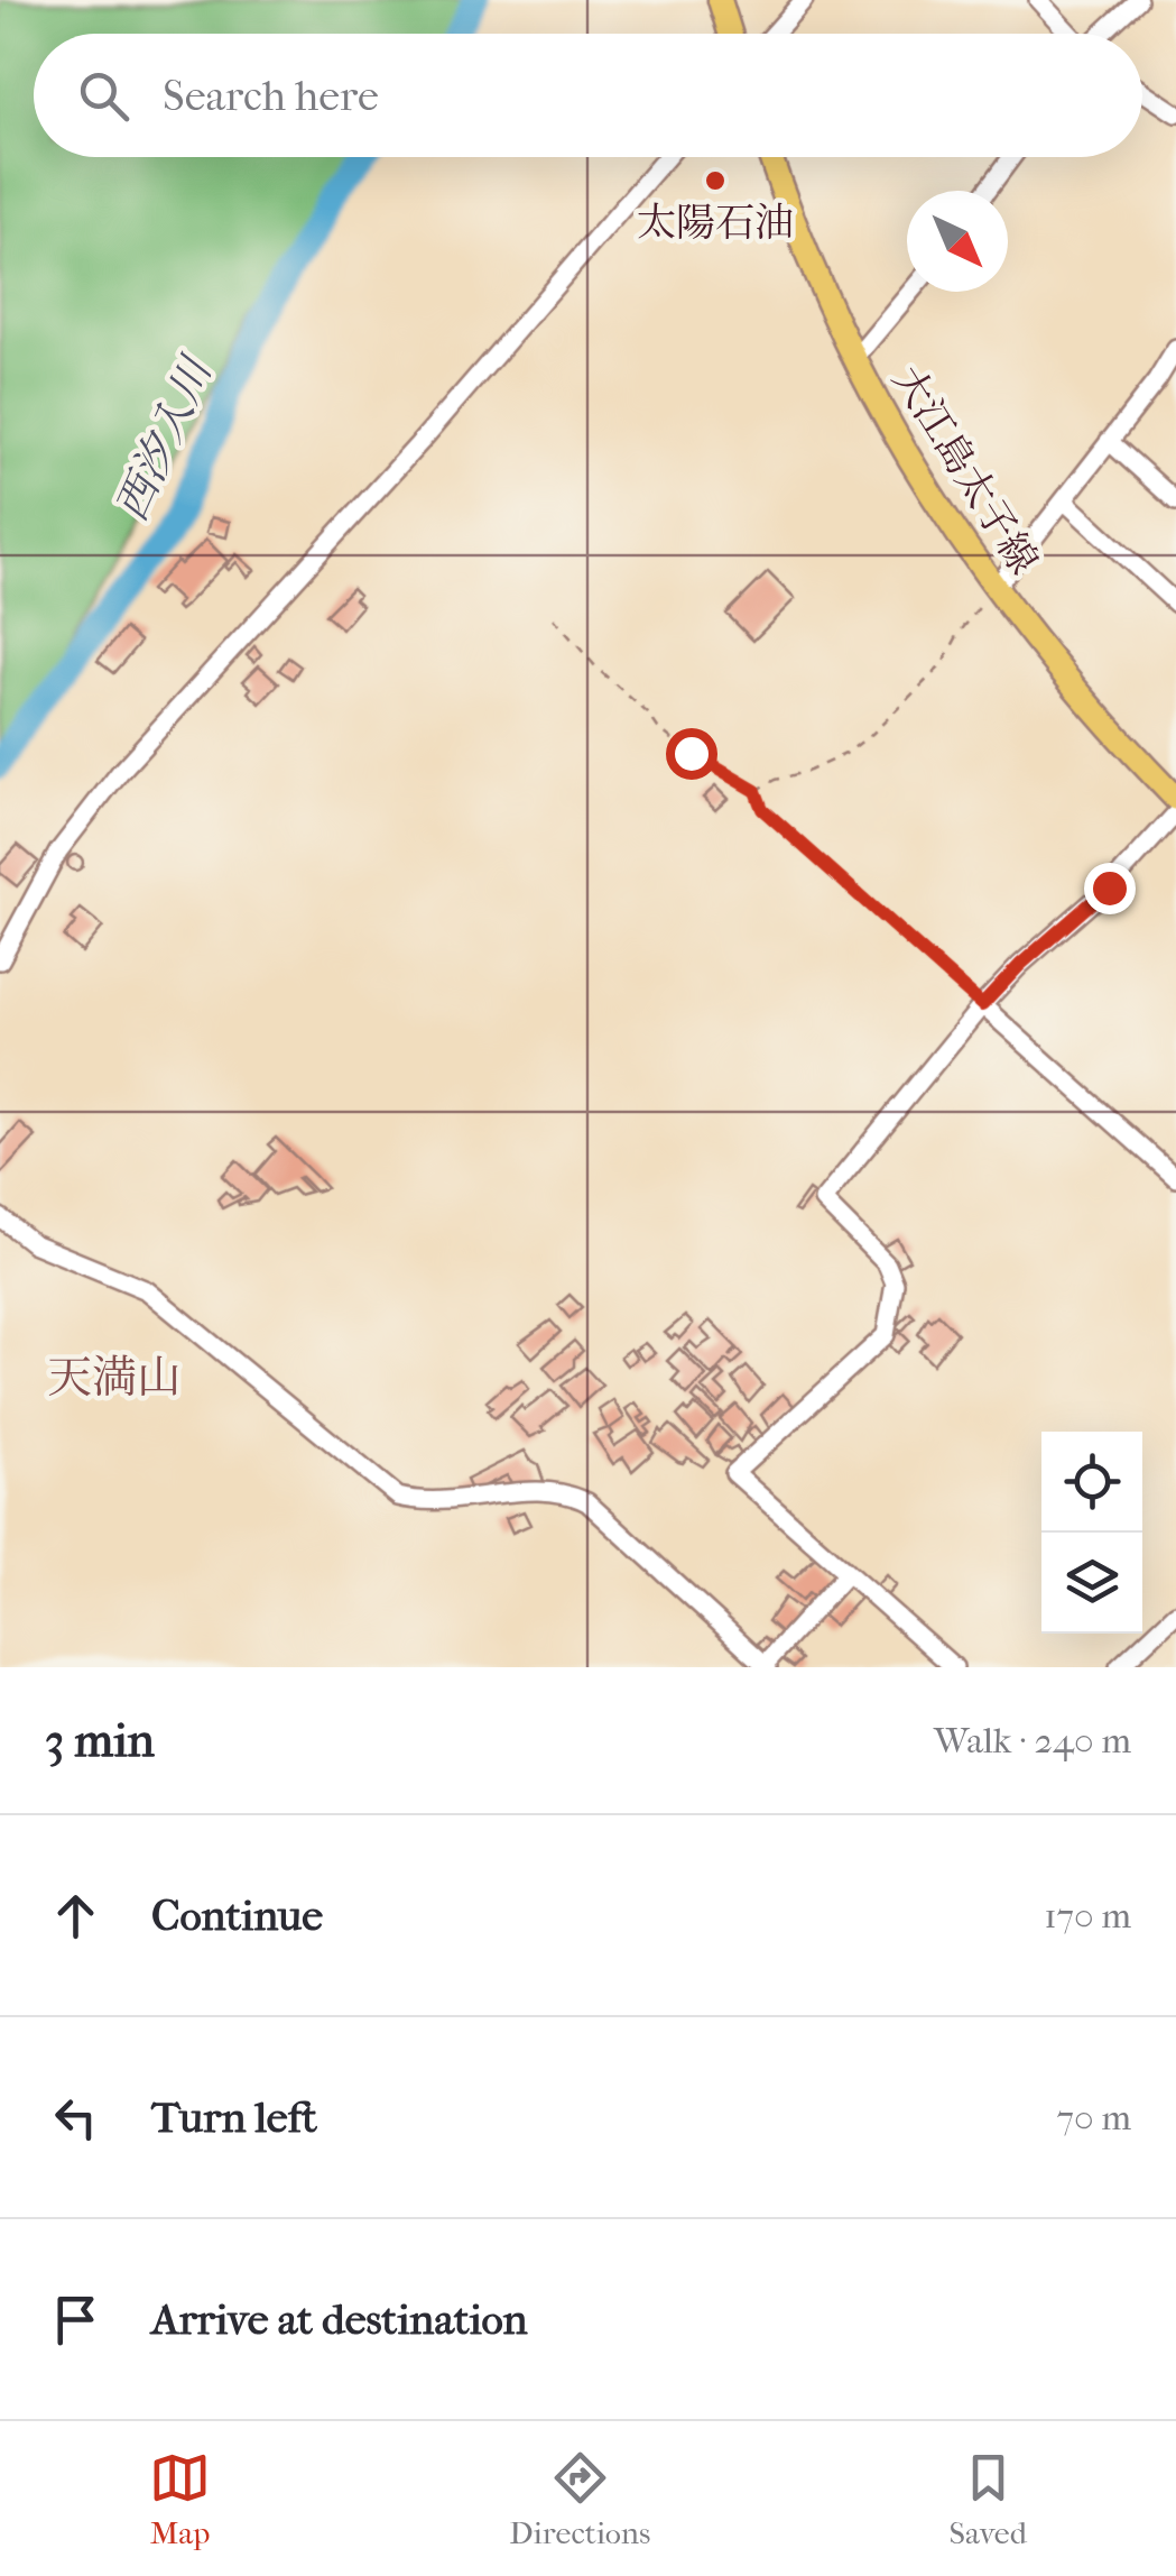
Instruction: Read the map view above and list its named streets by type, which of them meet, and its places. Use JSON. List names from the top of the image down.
{
  "streets": {
    "main road": ["大江島太子線"]
  },
  "districts": ["天満山"],
  "water": ["西汐入川"],
  "places": ["太陽石油"],
  "north": "bottom right",
  "page": {
    "search": "Search here",
    "heading": ["3 min", "Walk · 240 m"],
    "list": [
      ["Continue", "170 m"],
      ["Turn left", "70 m"],
      "Arrive at destination"
    ],
    "nav": ["Map", "Directions", "Saved"]
  }
}
